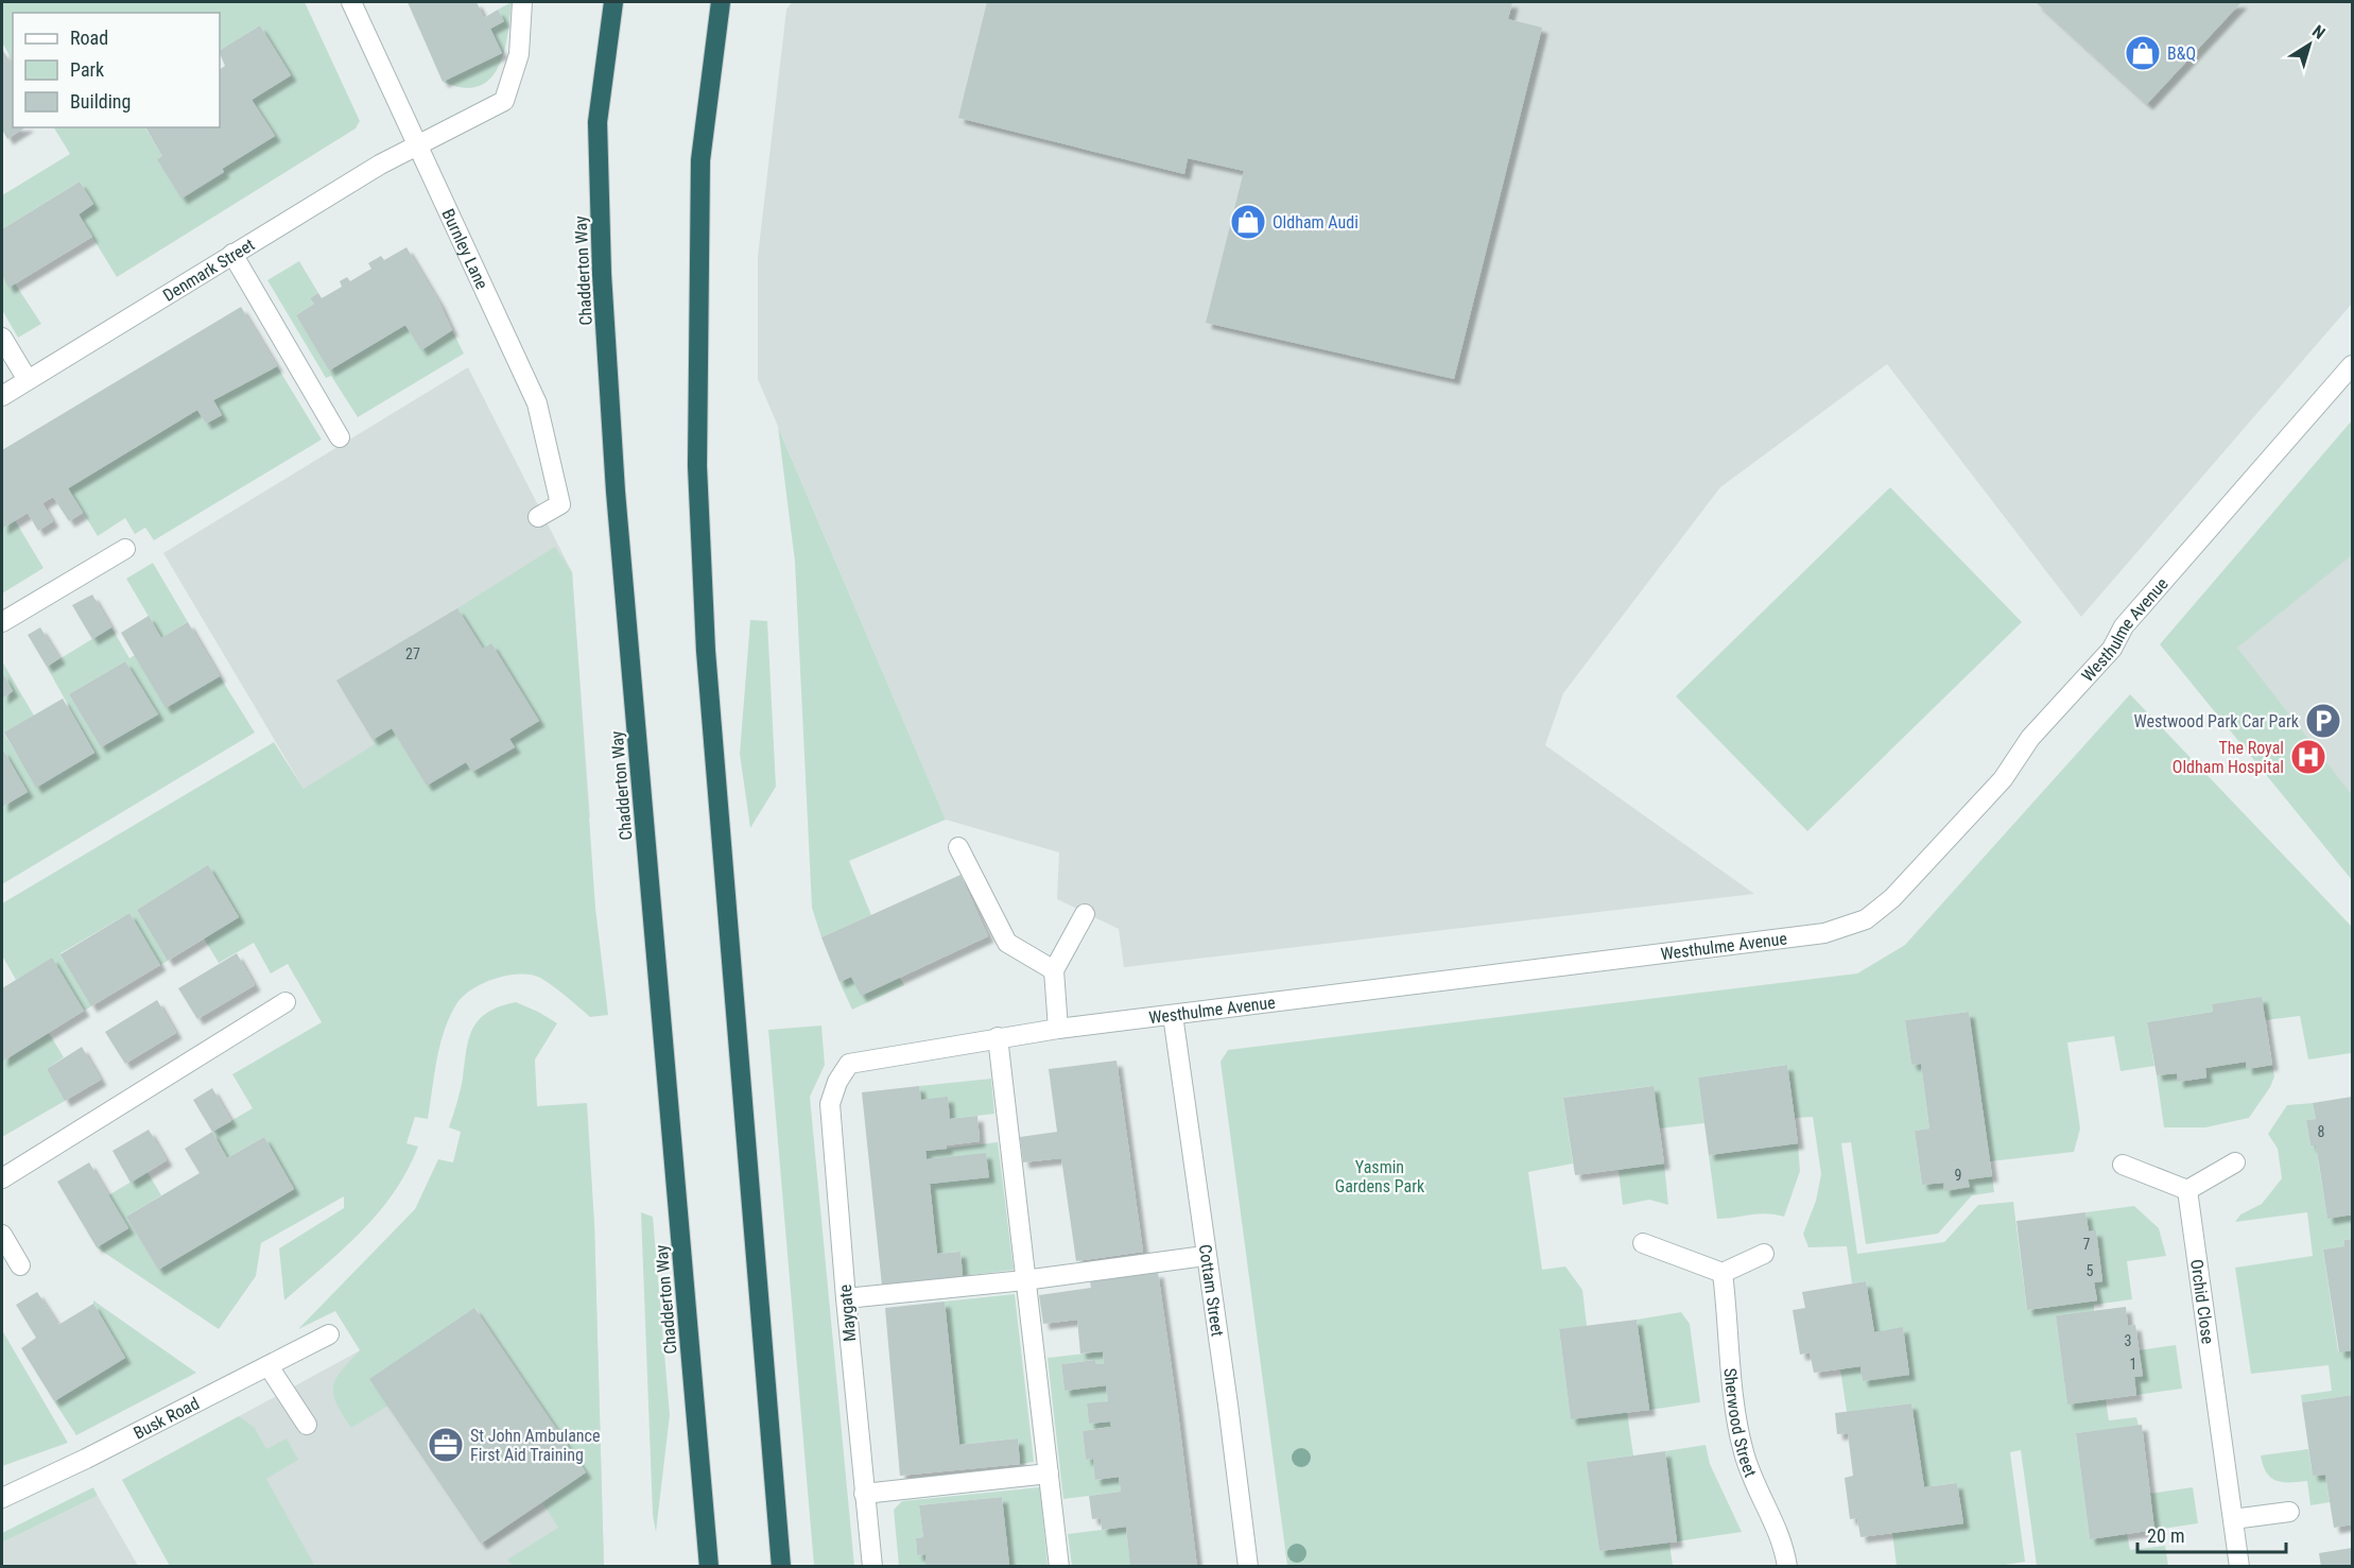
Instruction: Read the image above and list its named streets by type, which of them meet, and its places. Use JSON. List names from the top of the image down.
{
  "streets": {
    "highway": ["Chadderton Way"],
    "street": [
      "Burnley Lane",
      "Denmark Street",
      "Westhulme Avenue",
      "Cottam Street",
      "Orchid Close",
      "Maygate",
      "Busk Road",
      "Sherwood Street"
    ]
  },
  "crossings": [
    ["Burnley Lane", "Denmark Street"],
    ["Westhulme Avenue", "Cottam Street"],
    ["Westhulme Avenue", "Maygate"]
  ],
  "parks": ["Yasmin Gardens Park"],
  "places": {
    "shop": ["B&Q", "Oldham Audi"],
    "parking": ["Westwood Park Car Park"],
    "hospital": ["The Royal Oldham Hospital"],
    "office": ["St John Ambulance First Aid Training"]
  },
  "house_numbers": [
    "27",
    "8",
    "9",
    "7",
    "5",
    "3",
    "1"
  ],
  "legend": ["Road", "Park", "Building"],
  "scale_bar": "20 m",
  "north": "top right"
}
